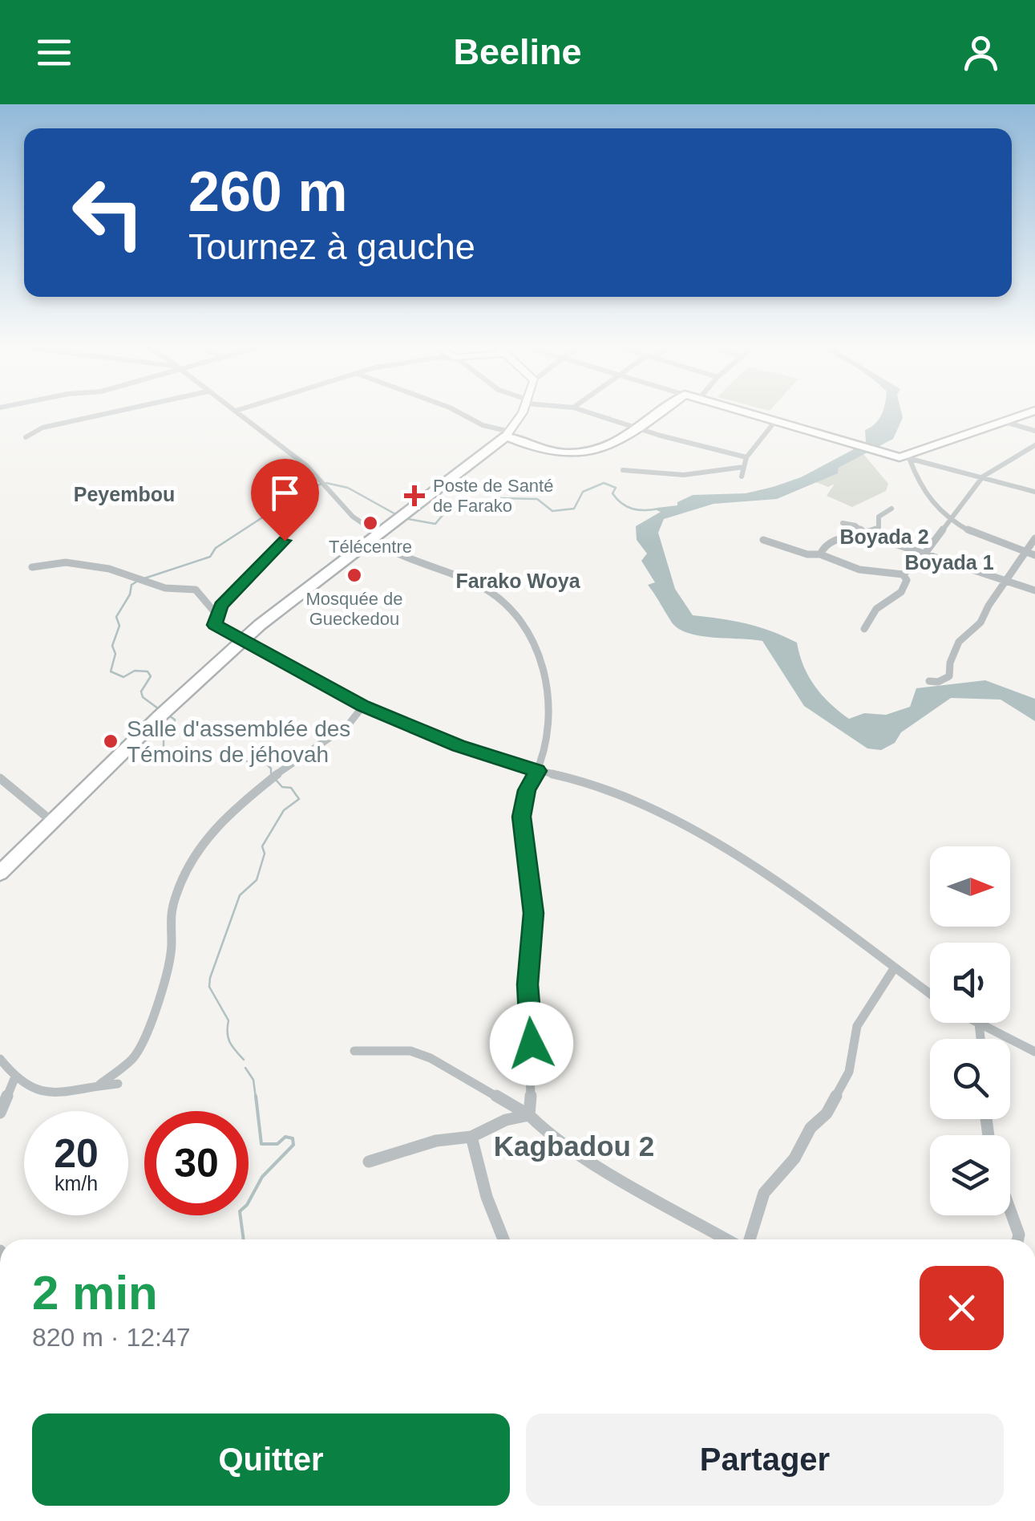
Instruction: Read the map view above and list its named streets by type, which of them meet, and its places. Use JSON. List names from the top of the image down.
{
  "districts": [
    "Peyembou",
    "Boyada 2",
    "Boyada 1",
    "Farako Woya",
    "Kagbadou 2"
  ],
  "places": {
    "health": ["Poste de Santé de Farako"],
    "other": ["Télécentre", "Mosquée de Gueckedou", "Salle d'assemblée des Témoins de jéhovah"]
  },
  "north": "right",
  "page": {
    "header": "Beeline",
    "turn": ["260 m", "Tournez à gauche"],
    "speed": "20 km/h",
    "limit": "30",
    "heading": ["2 min", "820 m · 12:47"],
    "buttons": ["Quitter", "Partager"]
  }
}
